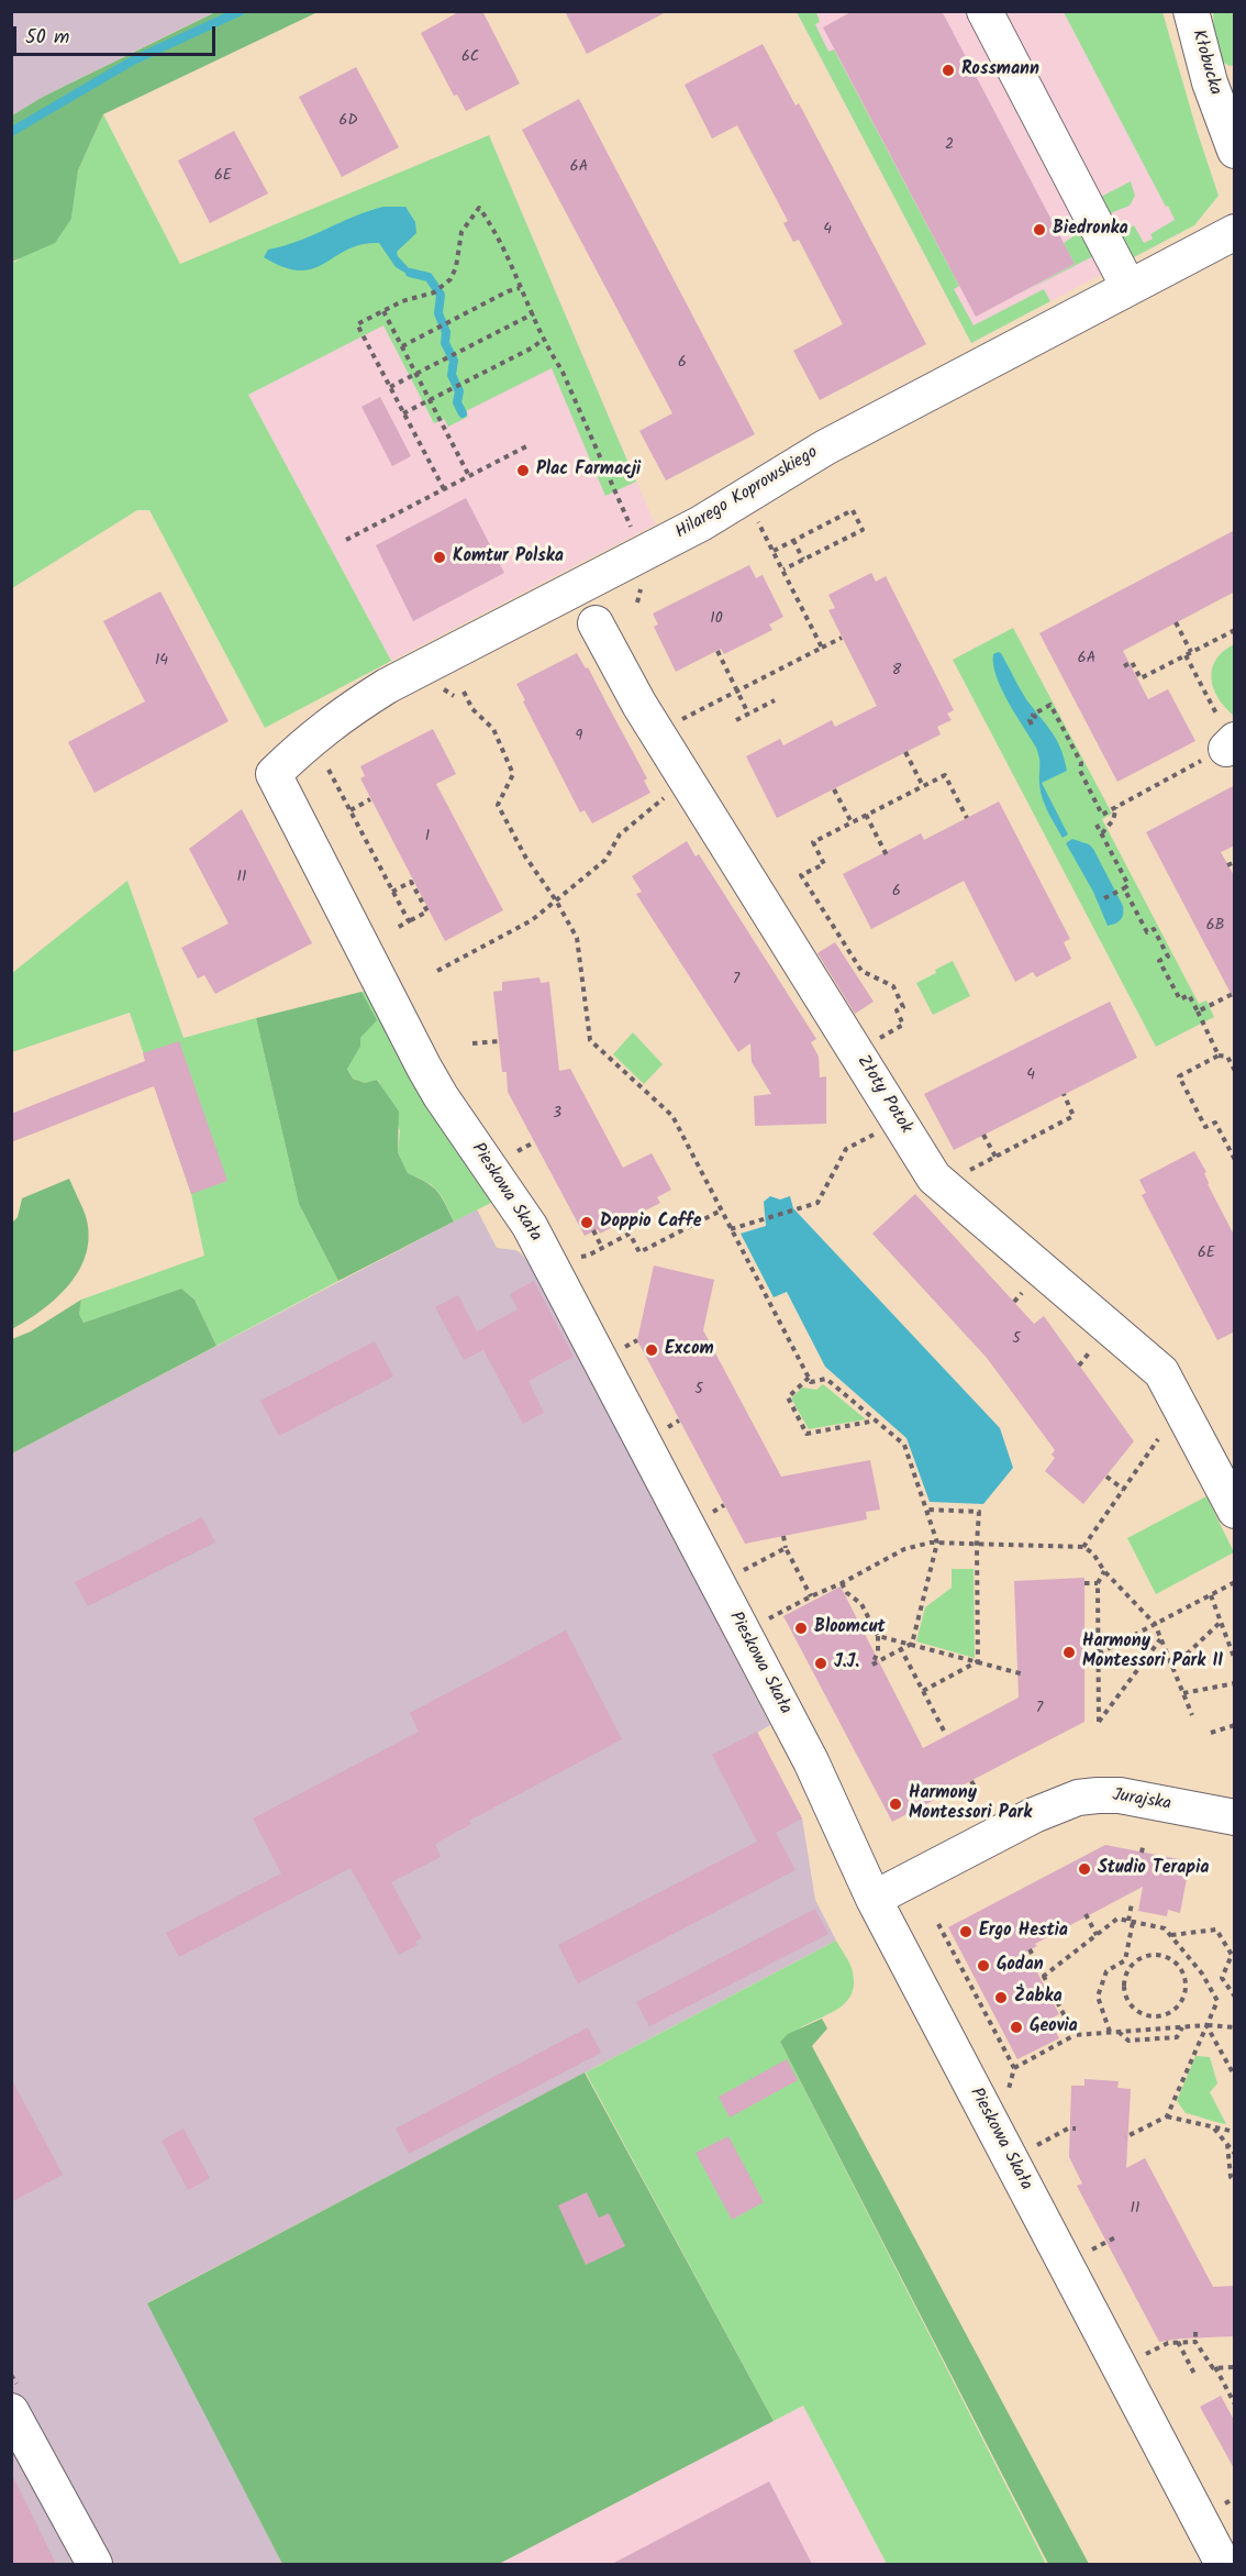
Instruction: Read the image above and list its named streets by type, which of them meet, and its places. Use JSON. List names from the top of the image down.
{
  "streets": {
    "street": [
      "Kłobucka",
      "Hilarego Koprowskiego",
      "Złoty Potok",
      "Pieskowa Skała",
      "Jurajska"
    ]
  },
  "crossings": [
    ["Hilarego Koprowskiego", "Pieskowa Skała"],
    ["Pieskowa Skała", "Jurajska"]
  ],
  "places": [
    "Rossmann",
    "Biedronka",
    "Plac Farmacji",
    "Komtur Polska",
    "Doppio Caffe",
    "Excom",
    "Bloomcut",
    "Harmony Montessori Park II",
    "J.J.",
    "Harmony Montessori Park",
    "Studio Terapia",
    "Ergo Hestia",
    "Godan",
    "Żabka",
    "Geovia"
  ],
  "house_numbers": [
    "6C",
    "6D",
    "2",
    "6A",
    "6E",
    "4",
    "6",
    "10",
    "6A",
    "14",
    "8",
    "9",
    "1",
    "11",
    "6",
    "6B",
    "7",
    "4",
    "3",
    "6E",
    "5",
    "5",
    "7",
    "11"
  ],
  "scale_bar": "50 m"
}
